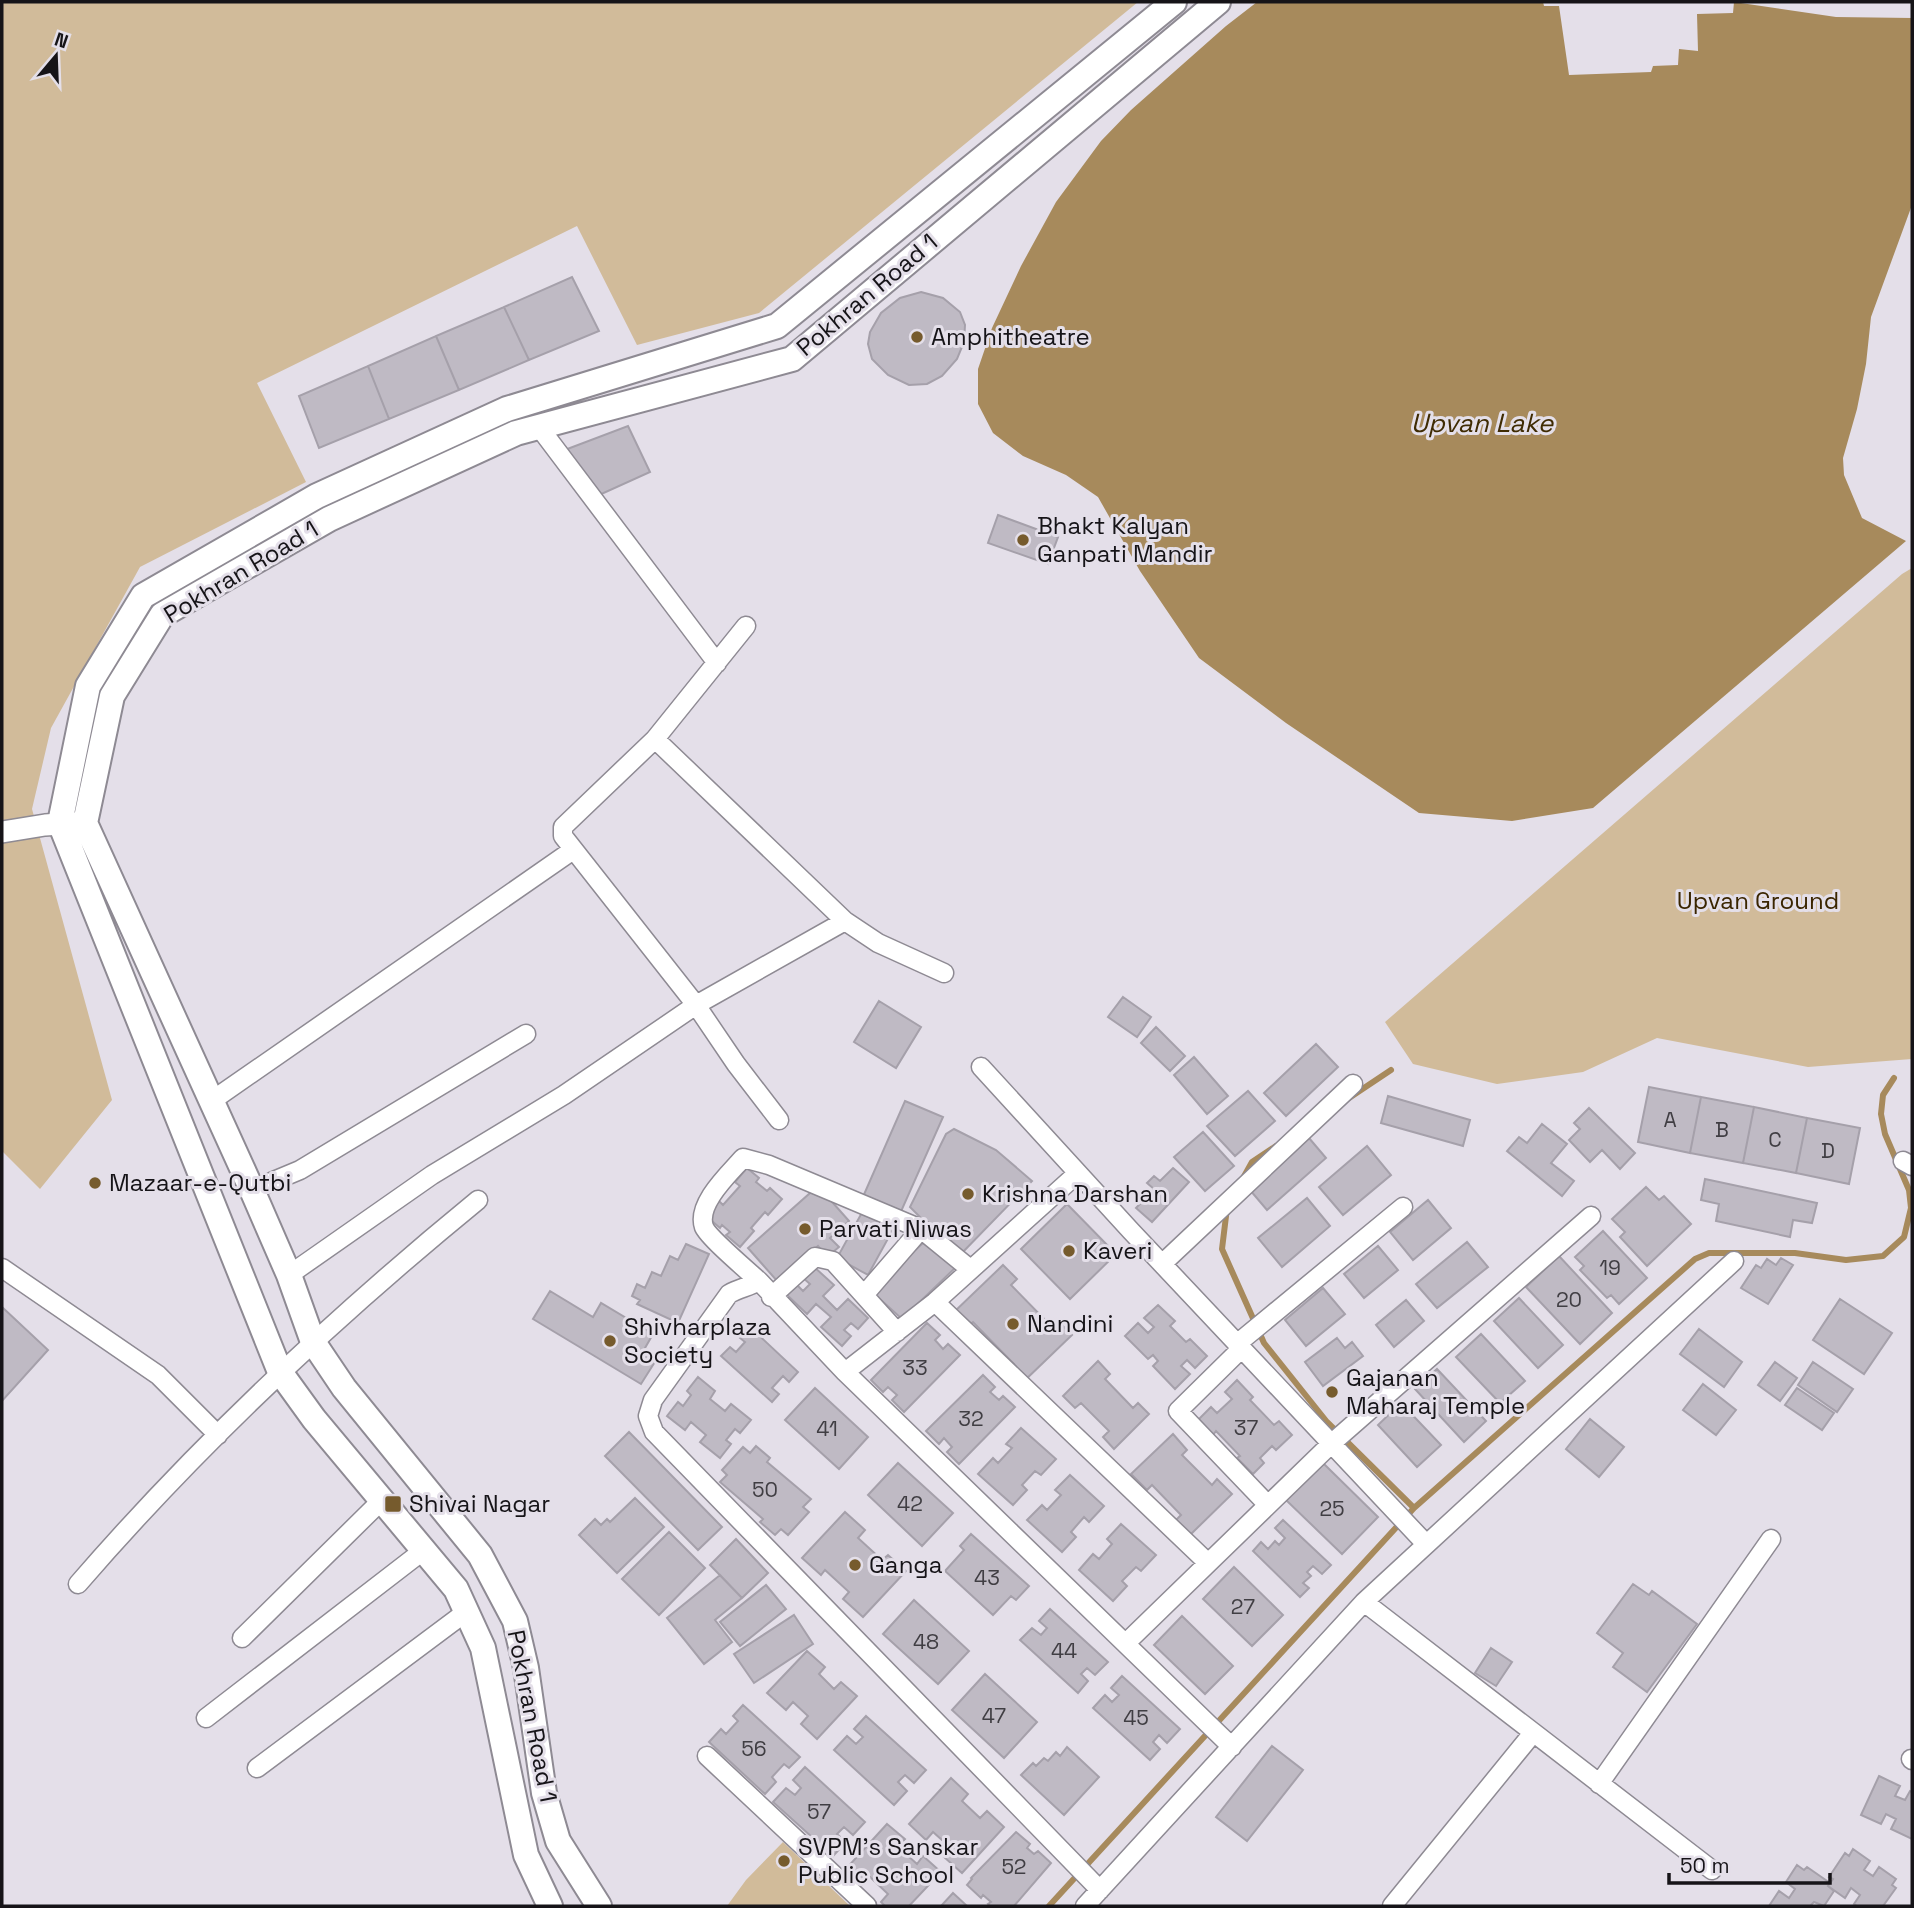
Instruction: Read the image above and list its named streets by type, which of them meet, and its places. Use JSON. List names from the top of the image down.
{
  "streets": {
    "main road": ["Pokhran Road 1"]
  },
  "water": ["Upvan Lake"],
  "parks": ["Upvan Ground"],
  "places": {
    "other": [
      "Amphitheatre",
      "Bhakt Kalyan Ganpati Mandir",
      "Mazaar-e-Qutbi",
      "Krishna Darshan",
      "Parvati Niwas",
      "Kaveri",
      "Nandini",
      "Shivharplaza Society",
      "Gajanan Maharaj Temple",
      "Ganga",
      "SVPM's Sanskar Public School"
    ],
    "transit": ["Shivai Nagar"]
  },
  "house_numbers": [
    "A",
    "B",
    "C",
    "D",
    "19",
    "20",
    "33",
    "32",
    "37",
    "41",
    "50",
    "42",
    "25",
    "43",
    "27",
    "48",
    "44",
    "47",
    "45",
    "56",
    "57",
    "52"
  ],
  "scale_bar": "50 m",
  "north": "top"
}
